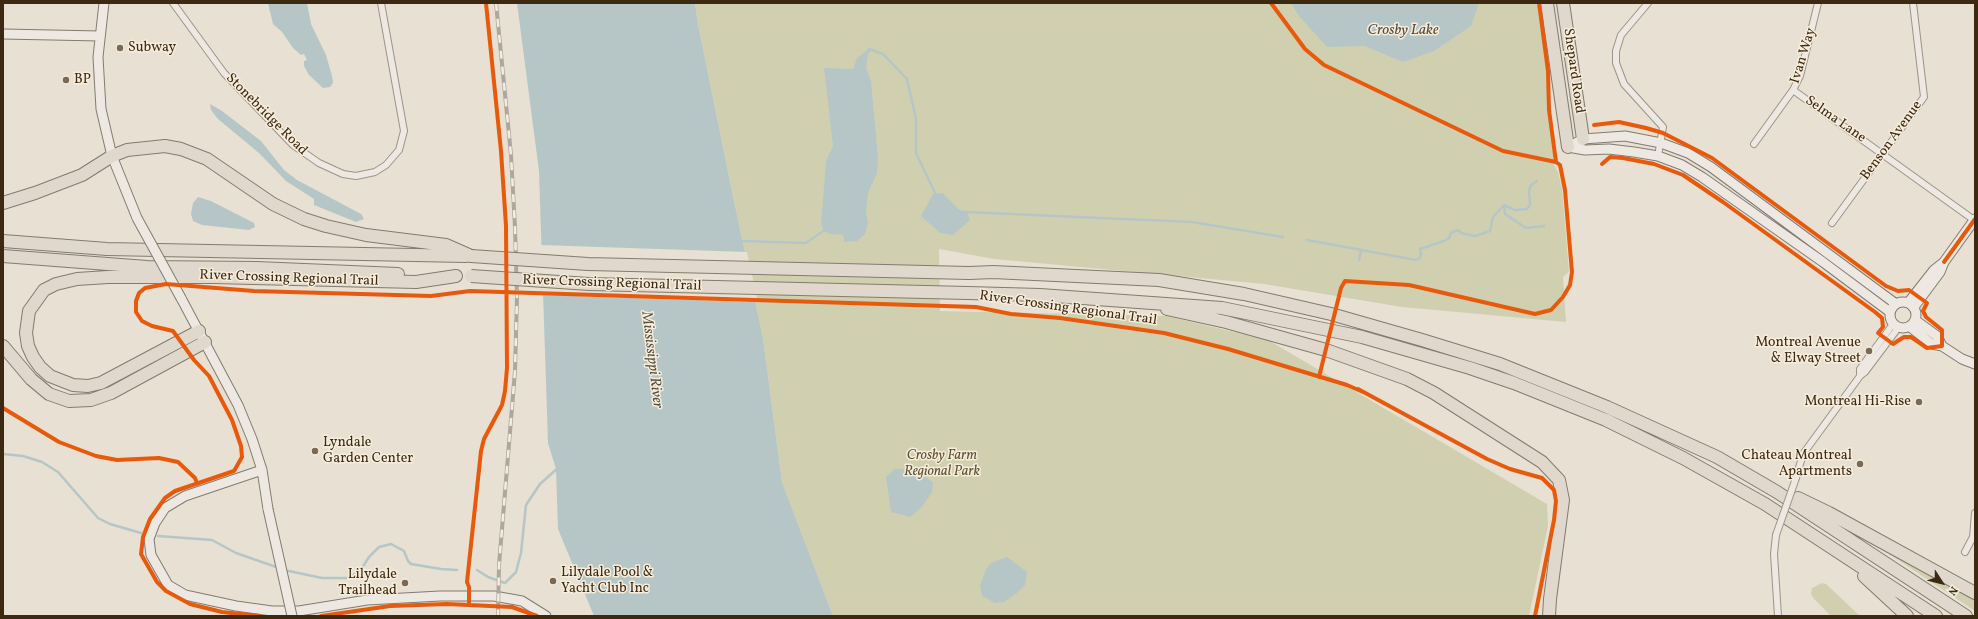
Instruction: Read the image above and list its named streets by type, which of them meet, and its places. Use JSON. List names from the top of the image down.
{
  "streets": {
    "highway": ["Shepard Road"],
    "street": [
      "Ivan Way",
      "Stonebridge Road",
      "Selma Lane",
      "Benson Avenue"
    ],
    "cycle path": ["River Crossing Regional Trail"]
  },
  "crossings": [
    ["Ivan Way", "Selma Lane"],
    ["Selma Lane", "Benson Avenue"]
  ],
  "water": ["Crosby Lake", "Mississippi River"],
  "parks": ["Crosby Farm Regional Park"],
  "places": [
    "Subway",
    "BP",
    "Montreal Avenue & Elway Street",
    "Montreal Hi-Rise",
    "Lyndale Garden Center",
    "Chateau Montreal Apartments",
    "Lilydale Pool & Yacht Club Inc",
    "Lilydale Trailhead"
  ],
  "north": "bottom right"
}
